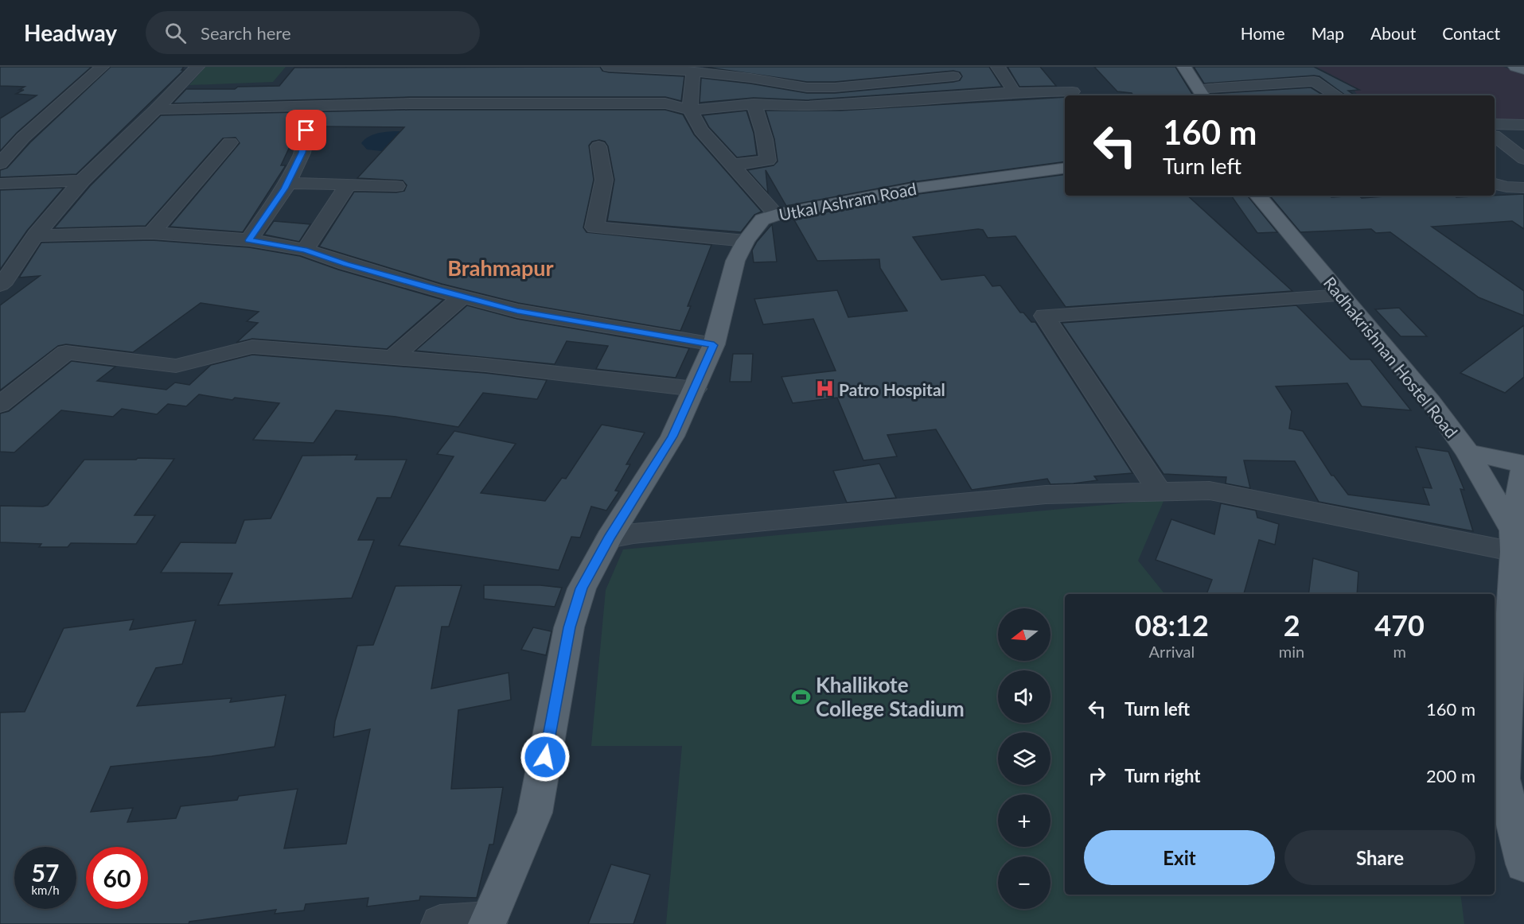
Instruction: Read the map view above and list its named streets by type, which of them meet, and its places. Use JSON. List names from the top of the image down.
{
  "streets": {
    "main road": ["Utkal Ashram Road", "Radhakrishnan Hostel Road"]
  },
  "districts": ["Brahmapur"],
  "places": {
    "hospital": ["Patro Hospital"],
    "sports": ["Khallikote College Stadium"]
  },
  "north": "left",
  "page": {
    "header": "Headway",
    "search": "Search here",
    "nav": [
      "Home",
      "Map",
      "About",
      "Contact"
    ],
    "turn": ["160 m", "Turn left"],
    "eta": [
      "08:12",
      "Arrival",
      "2",
      "min",
      "470",
      "m"
    ],
    "map_buttons": ["+", "−"],
    "list": [
      {
        "name": "Turn left",
        "value": "160 m"
      },
      {
        "name": "Turn right",
        "value": "200 m"
      }
    ],
    "buttons": ["Exit", "Share"],
    "speed": "57 km/h",
    "limit": "60"
  }
}
